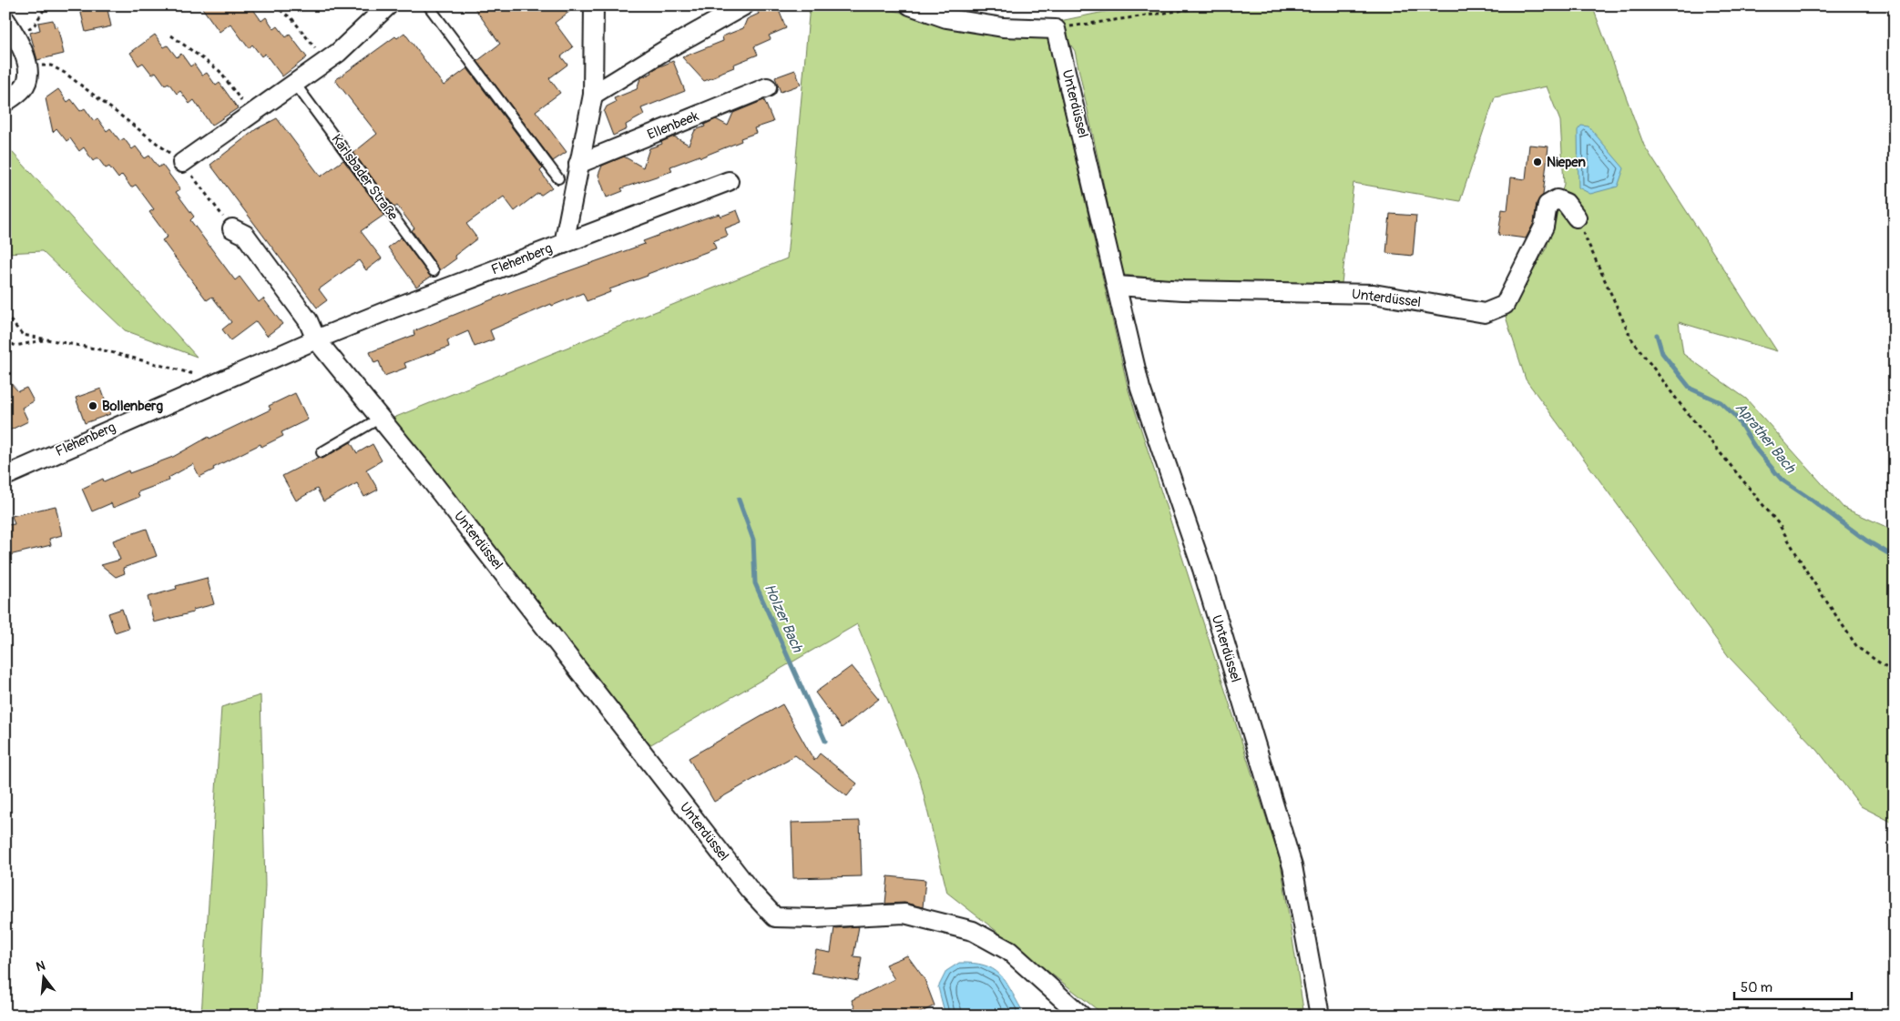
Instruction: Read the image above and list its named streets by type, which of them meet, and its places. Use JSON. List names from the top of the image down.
{
  "streets": {
    "street": ["Unterdüssel", "Ellenbeek", "Flehenberg"],
    "lane": ["Karlsbader Straße"]
  },
  "water": ["Aprather Bach", "Holzer Bach"],
  "places": ["Niepen", "Bollenberg"],
  "scale_bar": "50 m",
  "north": "top"
}
